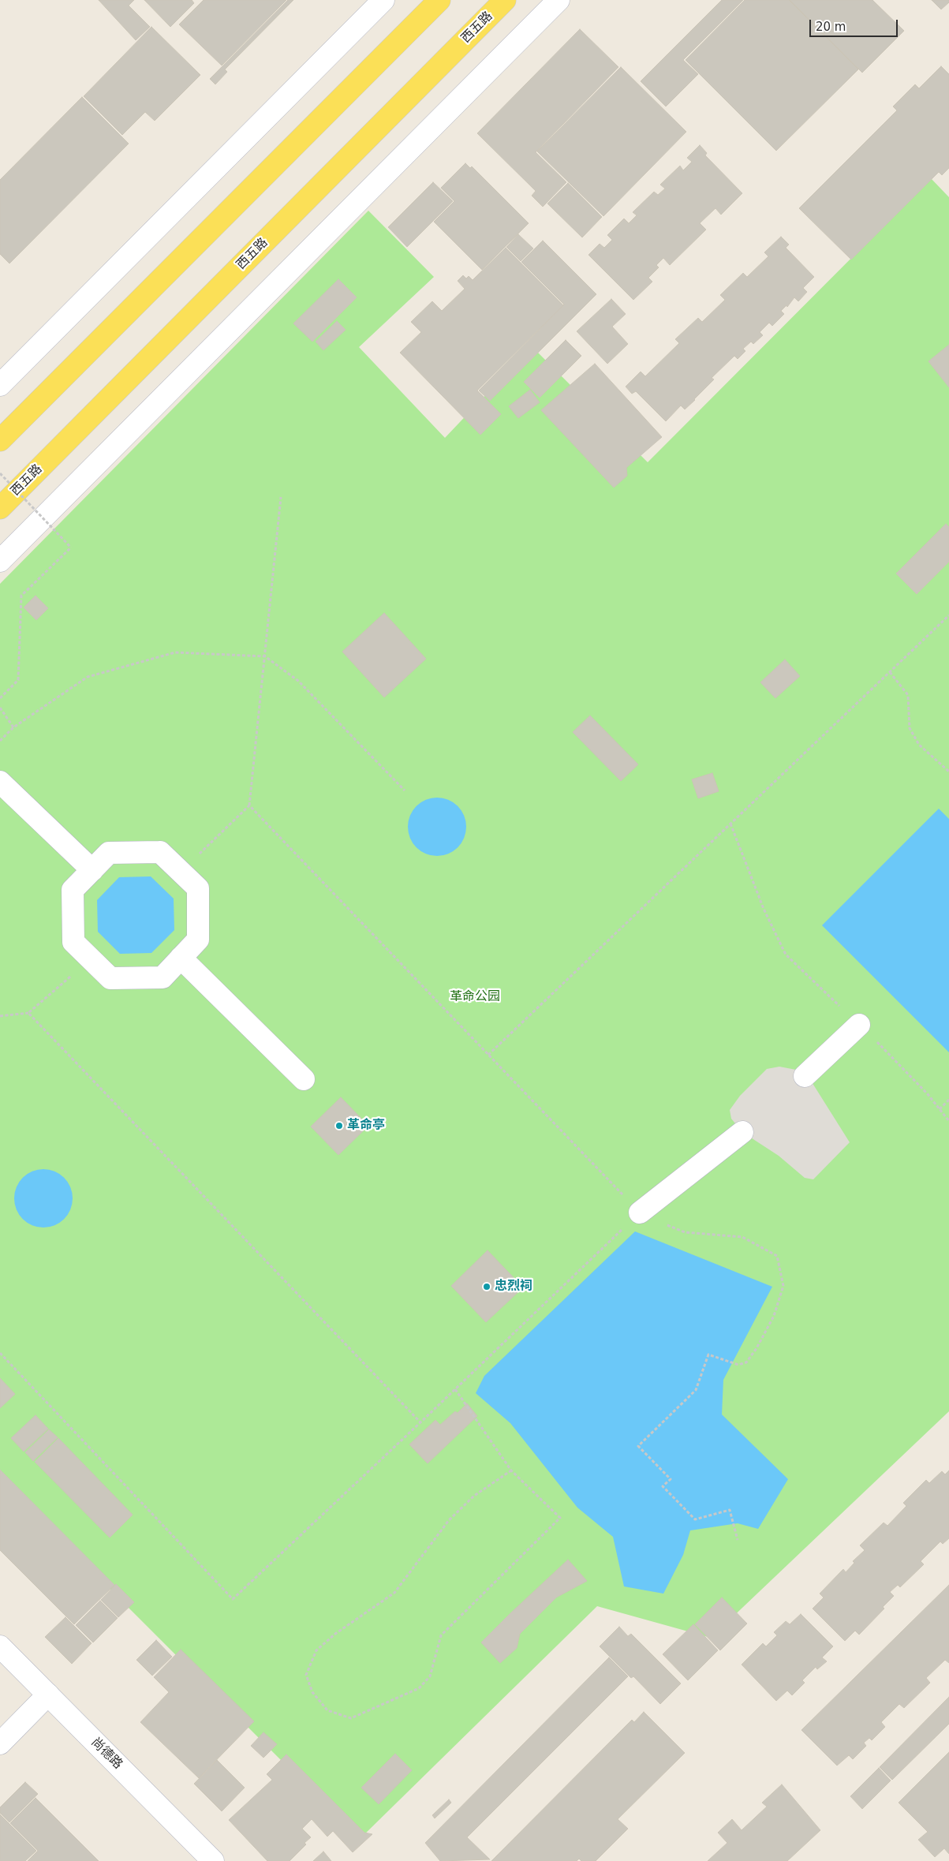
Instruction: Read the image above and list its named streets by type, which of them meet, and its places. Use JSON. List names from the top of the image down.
{
  "streets": {
    "main road": ["西五路"],
    "street": ["尚德路"]
  },
  "parks": ["革命公园"],
  "places": ["革命亭", "忠烈祠"],
  "scale_bar": "20 m"
}
